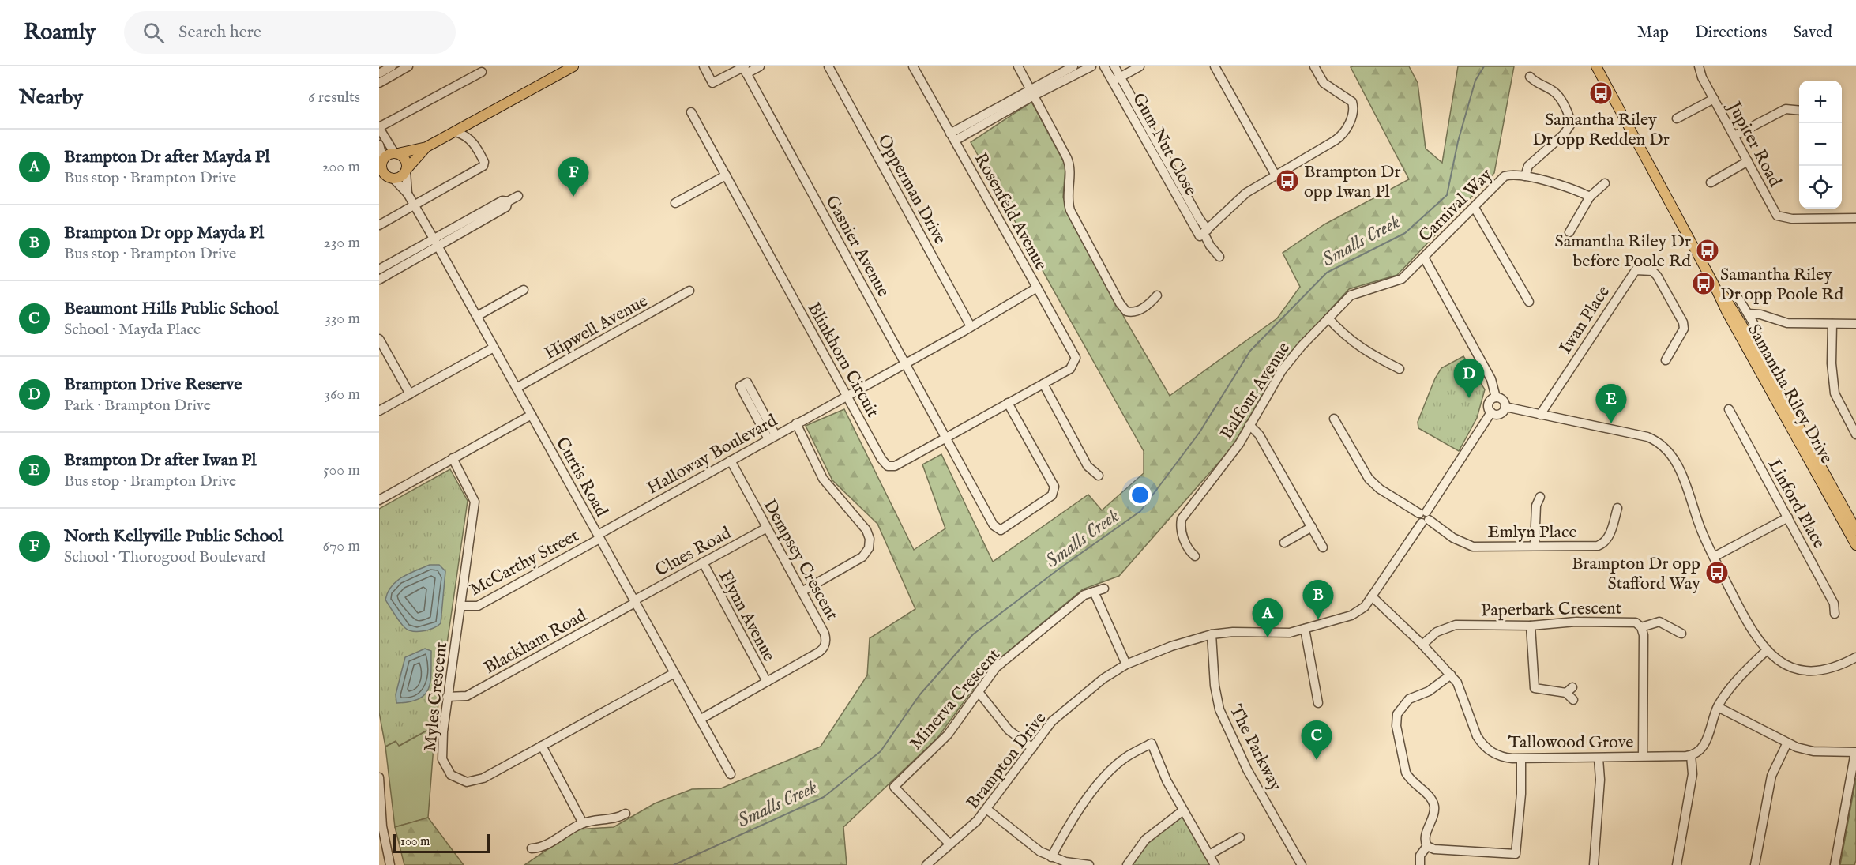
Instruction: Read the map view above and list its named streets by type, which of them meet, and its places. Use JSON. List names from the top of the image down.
{
  "streets": {
    "main road": ["Samantha Riley Drive"],
    "street": [
      "Gum Nut Close",
      "Jupiter Road",
      "Opperman Drive",
      "Carnival Way",
      "Rosenfeld Avenue",
      "Gasnier Avenue",
      "Iwan Place",
      "Hipwell Avenue",
      "Blinkhorn Circuit",
      "Balfour Avenue",
      "Halloway Boulevard",
      "Curtis Road",
      "Linford Place",
      "Emlyn Place",
      "Clues Road",
      "Dempsey Crescent",
      "McCarthy Street",
      "Paperbark Crescent",
      "Flynn Avenue",
      "Blackham Road",
      "Myles Crescent",
      "Minerva Crescent",
      "Tallowood Grove",
      "The Parkway",
      "Brampton Drive"
    ]
  },
  "crossings": [
    ["Opperman Drive", "Rosenfeld Avenue"],
    ["Carnival Way", "Balfour Avenue"],
    ["Rosenfeld Avenue", "Gasnier Avenue"],
    ["Rosenfeld Avenue", "Blinkhorn Circuit"],
    ["Rosenfeld Avenue", "Halloway Boulevard"],
    ["Gasnier Avenue", "Blinkhorn Circuit"],
    ["Gasnier Avenue", "Halloway Boulevard"],
    ["Hipwell Avenue", "Curtis Road"],
    ["Blinkhorn Circuit", "Halloway Boulevard"],
    ["Halloway Boulevard", "Curtis Road"],
    ["Halloway Boulevard", "Dempsey Crescent"],
    ["Halloway Boulevard", "McCarthy Street"],
    ["Curtis Road", "Clues Road"],
    ["Curtis Road", "Dempsey Crescent"],
    ["Curtis Road", "McCarthy Street"],
    ["Curtis Road", "Blackham Road"],
    ["Curtis Road", "Myles Crescent"],
    ["Emlyn Place", "Brampton Drive"],
    ["Clues Road", "Dempsey Crescent"],
    ["Clues Road", "Flynn Avenue"],
    ["Clues Road", "Blackham Road"],
    ["Dempsey Crescent", "Flynn Avenue"],
    ["McCarthy Street", "Myles Crescent"],
    ["Paperbark Crescent", "Tallowood Grove"],
    ["Blackham Road", "Myles Crescent"],
    ["Minerva Crescent", "Brampton Drive"],
    ["Tallowood Grove", "Brampton Drive"],
    ["The Parkway", "Brampton Drive"]
  ],
  "water": ["Smalls Creek"],
  "places": {
    "bus stop": [
      "Samantha Riley Dr opp Redden Dr",
      "Brampton Dr opp Iwan Pl",
      "Samantha Riley Dr before Poole Rd",
      "Samantha Riley Dr opp Poole Rd",
      "Brampton Dr opp Stafford Way"
    ]
  },
  "scale_bar": "100 m",
  "page": {
    "header": "Roamly",
    "search": "Search here",
    "nav": ["Map", "Directions", "Saved"],
    "heading": ["Nearby", "6 results"],
    "map_buttons": ["+", "−"],
    "list": [
      {
        "mark": "A",
        "name": "Brampton Dr after Mayda Pl",
        "note": "Bus stop · Brampton Drive",
        "value": "200 m"
      },
      {
        "mark": "B",
        "name": "Brampton Dr opp Mayda Pl",
        "note": "Bus stop · Brampton Drive",
        "value": "230 m"
      },
      {
        "mark": "C",
        "name": "Beaumont Hills Public School",
        "note": "School · Mayda Place",
        "value": "330 m"
      },
      {
        "mark": "D",
        "name": "Brampton Drive Reserve",
        "note": "Park · Brampton Drive",
        "value": "360 m"
      },
      {
        "mark": "E",
        "name": "Brampton Dr after Iwan Pl",
        "note": "Bus stop · Brampton Drive",
        "value": "500 m"
      },
      {
        "mark": "F",
        "name": "North Kellyville Public School",
        "note": "School · Thorogood Boulevard",
        "value": "670 m"
      }
    ],
    "pins": [
      "F",
      "D",
      "E",
      "B",
      "A",
      "C"
    ],
    "scale": "100 m"
  }
}
